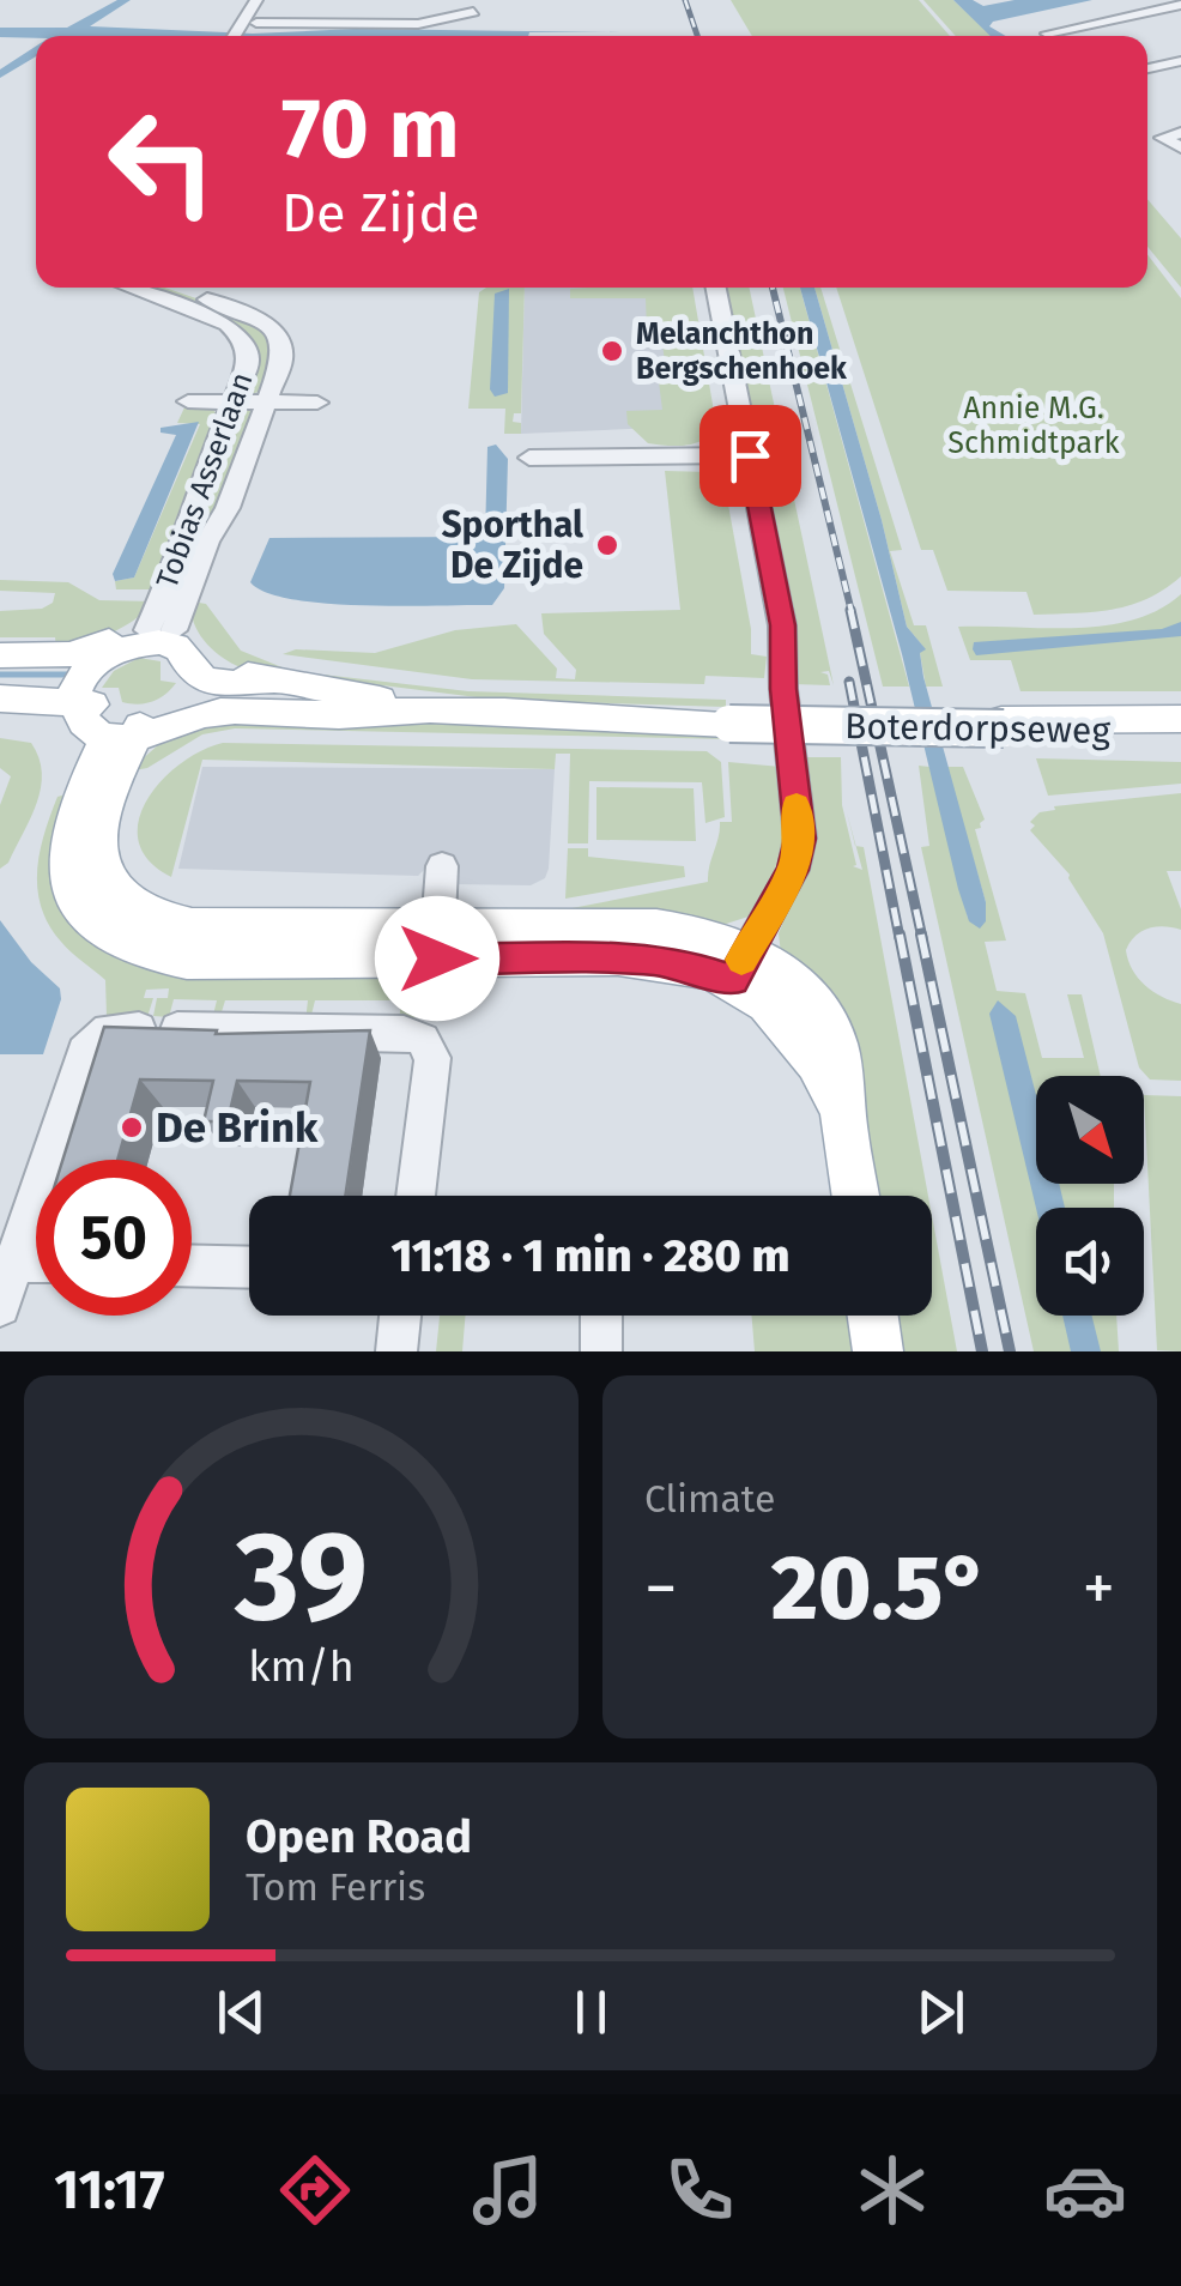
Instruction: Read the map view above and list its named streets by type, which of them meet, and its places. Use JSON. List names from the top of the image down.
{
  "streets": {
    "main road": ["Boterdorpseweg"],
    "street": ["Tobias Asserlaan"]
  },
  "parks": ["Annie M.G. Schmidtpark"],
  "places": ["Melanchthon Bergschenhoek", "Sporthal De Zijde", "De Brink"],
  "north": "bottom right",
  "page": {
    "turn": ["70 m", "De Zijde"],
    "limit": "50",
    "trip": "11:18 · 1 min · 280 m",
    "tile": "Climate",
    "heat": ["−", "20.5°", "+"],
    "song": ["Open Road", "Tom Ferris"],
    "tabs": "11:17",
    "gauge": ["39", "km/h"]
  }
}
